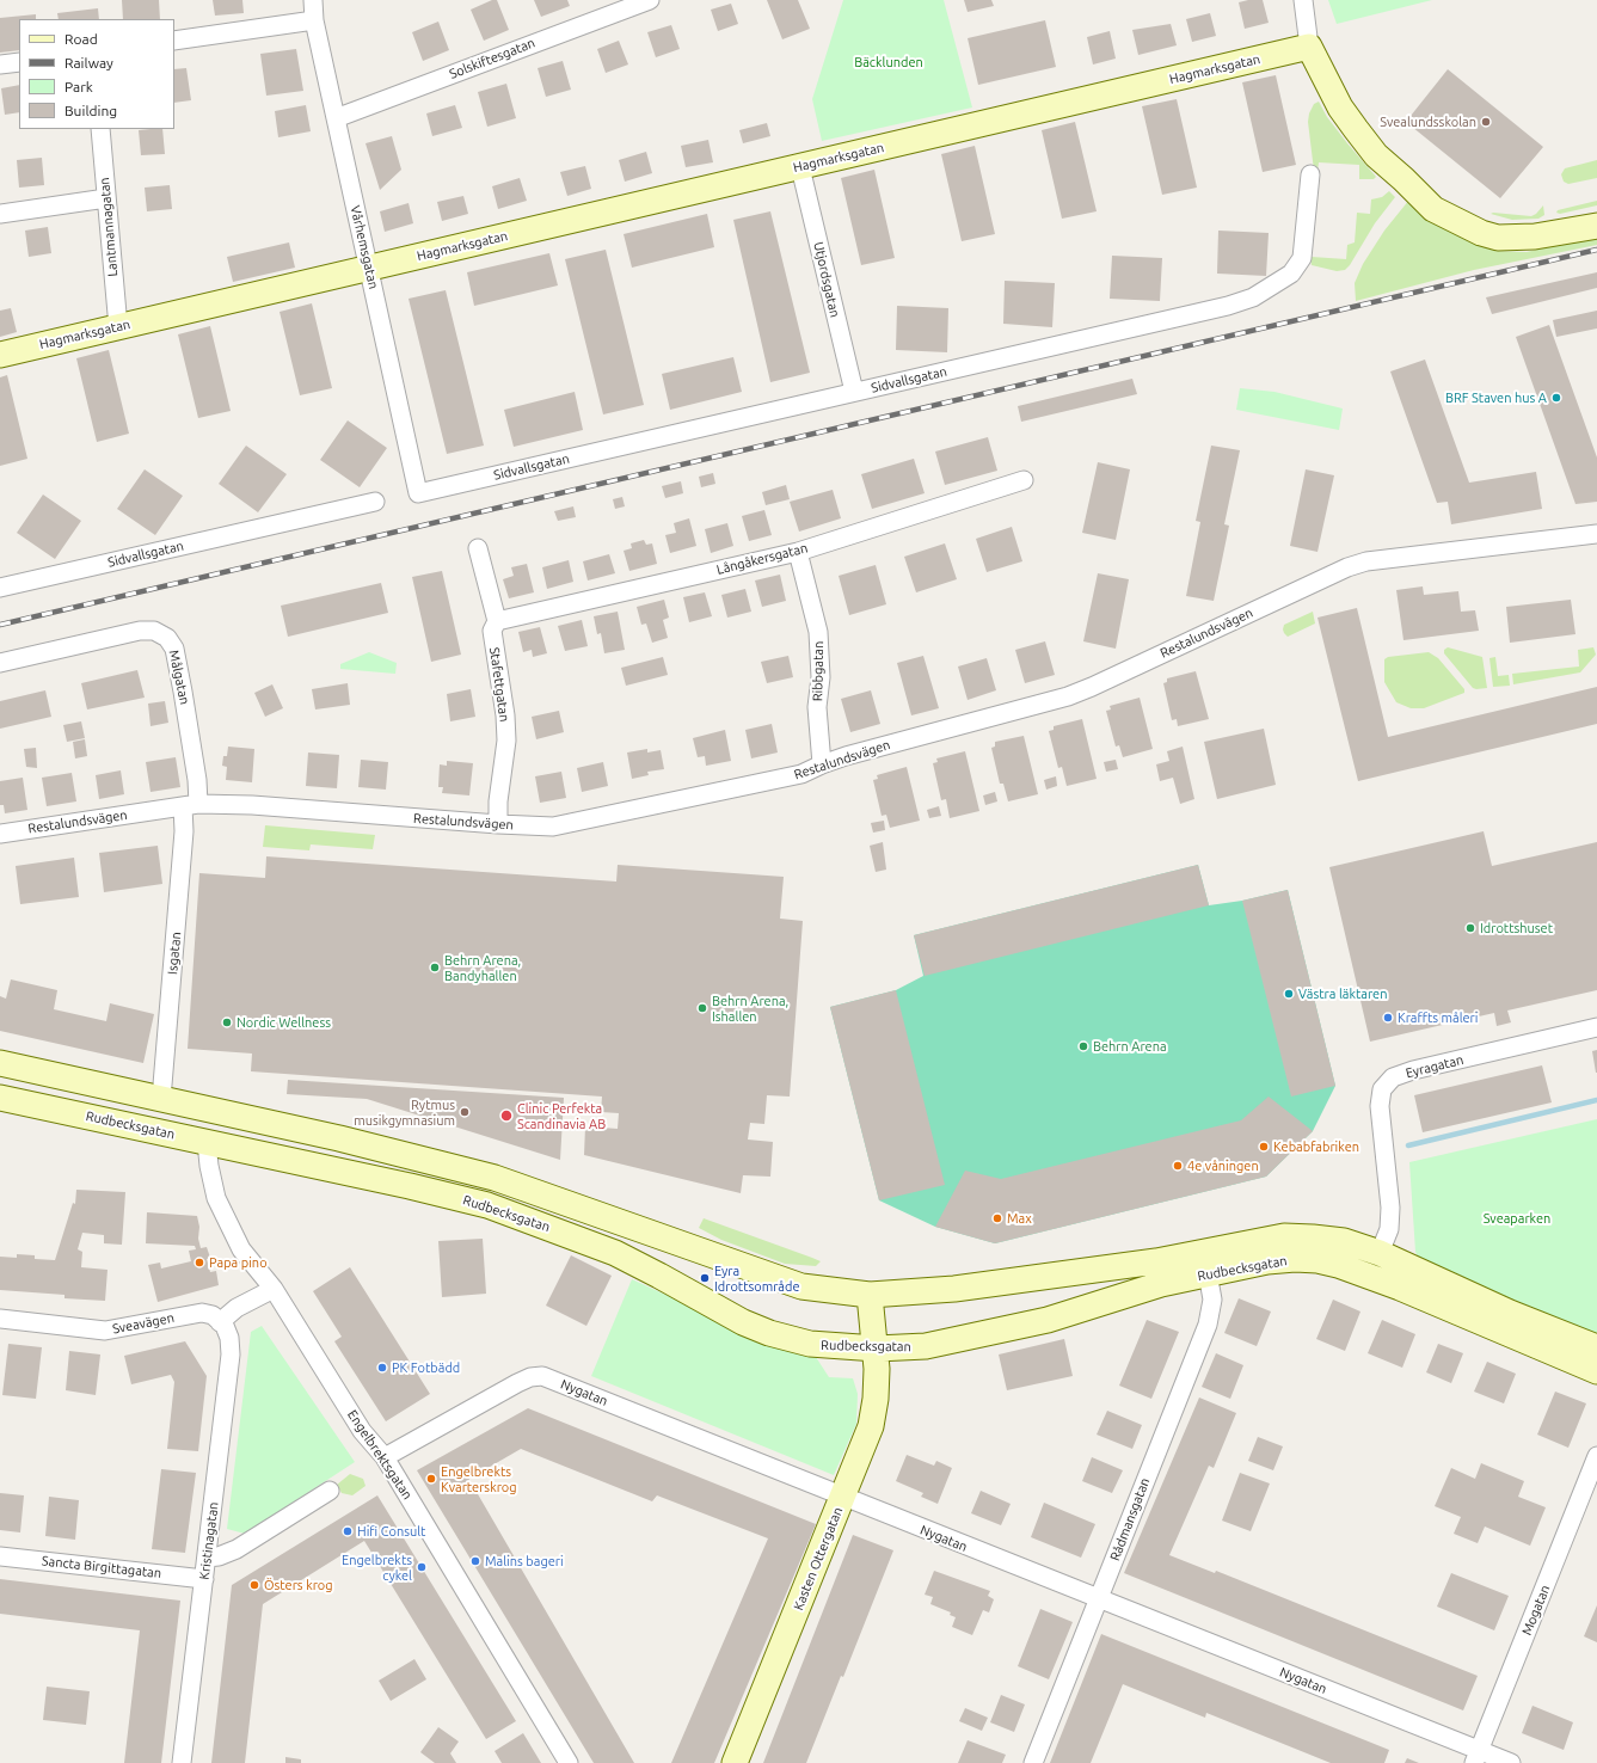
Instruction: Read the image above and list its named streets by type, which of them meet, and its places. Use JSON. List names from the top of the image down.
{
  "streets": {
    "main road": ["Hagmarksgatan", "Rudbecksgatan", "Kasten Ottergatan"],
    "street": [
      "Solskiftesgatan",
      "Lantmannagatan",
      "Vårhemsgatan",
      "Utjordsgatan",
      "Sidvallsgatan",
      "Långåkersgatan",
      "Restalundsvägen",
      "Ribbgatan",
      "Målgatan",
      "Stafettgatan",
      "Isgatan",
      "Eyragatan",
      "Sveavägen",
      "Nygatan",
      "Engelbrektsgatan",
      "Rådmansgatan",
      "Kristinagatan",
      "Sancta Birgittagatan",
      "Mogatan"
    ]
  },
  "crossings": [
    ["Solskiftesgatan", "Vårhemsgatan"],
    ["Hagmarksgatan", "Lantmannagatan"],
    ["Hagmarksgatan", "Vårhemsgatan"],
    ["Hagmarksgatan", "Utjordsgatan"],
    ["Vårhemsgatan", "Sidvallsgatan"],
    ["Utjordsgatan", "Sidvallsgatan"],
    ["Långåkersgatan", "Ribbgatan"],
    ["Långåkersgatan", "Stafettgatan"],
    ["Restalundsvägen", "Ribbgatan"],
    ["Restalundsvägen", "Målgatan"],
    ["Restalundsvägen", "Stafettgatan"],
    ["Restalundsvägen", "Isgatan"],
    ["Målgatan", "Isgatan"],
    ["Isgatan", "Rudbecksgatan"],
    ["Eyragatan", "Rudbecksgatan"],
    ["Rudbecksgatan", "Engelbrektsgatan"],
    ["Rudbecksgatan", "Rådmansgatan"],
    ["Rudbecksgatan", "Kasten Ottergatan"],
    ["Sveavägen", "Kristinagatan"],
    ["Nygatan", "Engelbrektsgatan"],
    ["Nygatan", "Rådmansgatan"],
    ["Nygatan", "Kasten Ottergatan"],
    ["Nygatan", "Mogatan"],
    ["Kristinagatan", "Sancta Birgittagatan"]
  ],
  "parks": ["Bäcklunden", "Sveaparken"],
  "places": [
    "Svealundsskolan",
    "BRF Staven hus A",
    "Idrottshuset",
    "Behrn Arena, Bandyhallen",
    "Västra läktaren",
    "Behrn Arena, Ishallen",
    "Kraffts måleri",
    "Nordic Wellness",
    "Behrn Arena",
    "Rytmus musikgymnasium",
    "Clinic Perfekta Scandinavia AB",
    "Kebabfabriken",
    "4e våningen",
    "Max",
    "Papa pino",
    "Eyra Idrottsområde",
    "PK Fotbädd",
    "Engelbrekts Kvarterskrog",
    "Hifi Consult",
    "Malins bageri",
    "Engelbrekts cykel",
    "Östers krog"
  ],
  "legend": [
    "Road",
    "Railway",
    "Park",
    "Building"
  ]
}
